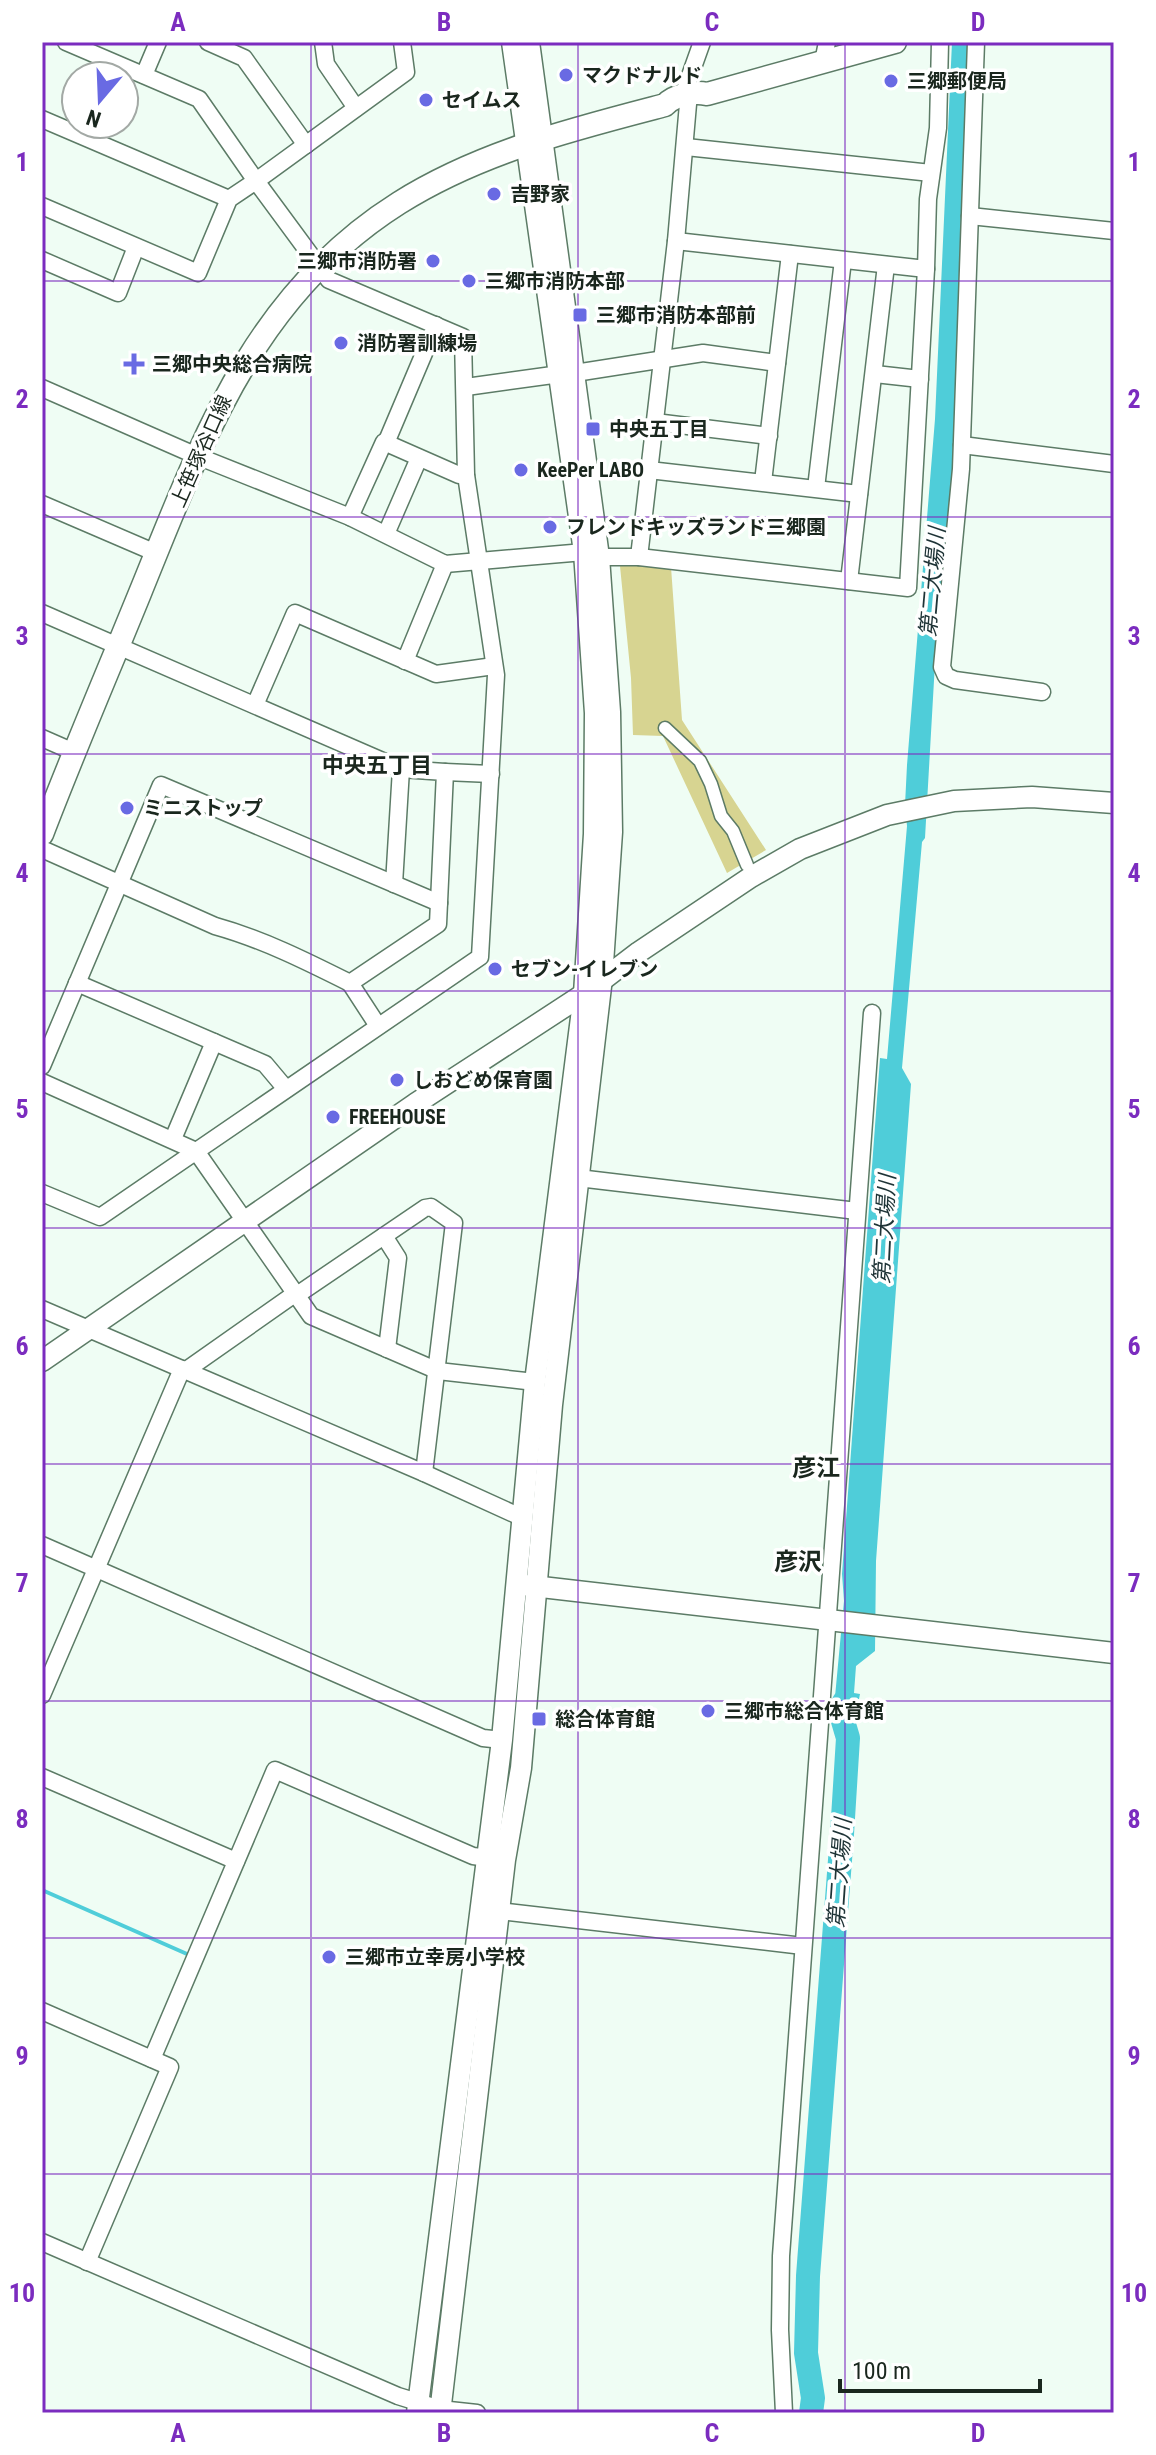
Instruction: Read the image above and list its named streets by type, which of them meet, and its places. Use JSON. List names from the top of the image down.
{
  "streets": {
    "main road": ["上笹塚谷口線"]
  },
  "districts": ["中央五丁目", "彦江", "彦沢"],
  "water": ["第二大場川"],
  "places": {
    "other": [
      "マクドナルド",
      "三郷郵便局",
      "セイムス",
      "吉野家",
      "三郷市消防署",
      "三郷市消防本部",
      "消防署訓練場",
      "KeePer LABO",
      "フレンドキッズランド三郷園",
      "ミニストップ",
      "セブン-イレブン",
      "しおどめ保育園",
      "FREEHOUSE",
      "三郷市総合体育館",
      "三郷市立幸房小学校"
    ],
    "transit": ["三郷市消防本部前", "中央五丁目", "総合体育館"],
    "health": ["三郷中央総合病院"]
  },
  "scale_bar": "100 m",
  "north": "bottom",
  "grid": {
    "columns": [
      "A",
      "B",
      "C",
      "D"
    ],
    "rows": [
      "1",
      "2",
      "3",
      "4",
      "5",
      "6",
      "7",
      "8",
      "9",
      "10"
    ]
  }
}
